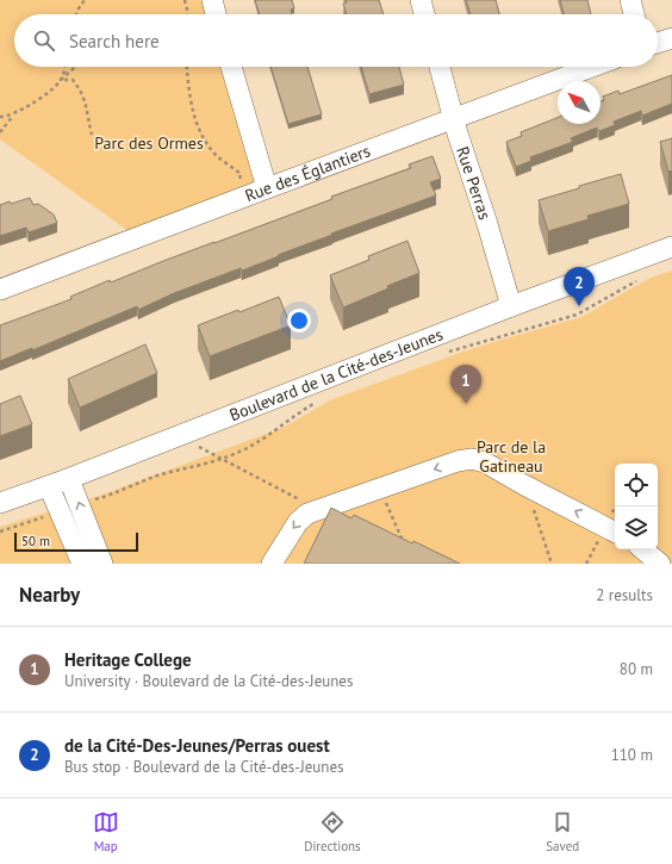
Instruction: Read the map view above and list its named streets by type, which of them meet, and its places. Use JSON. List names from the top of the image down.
{
  "streets": {
    "street": ["Rue des Églantiers", "Rue Perras", "Boulevard de la Cité-des-Jeunes"]
  },
  "crossings": [
    ["Rue des Églantiers", "Rue Perras"],
    ["Rue Perras", "Boulevard de la Cité-des-Jeunes"]
  ],
  "parks": ["Parc des Ormes", "Parc de la Gatineau"],
  "scale_bar": "50 m",
  "north": "top left",
  "page": {
    "search": "Search here",
    "pins": ["2", "1"],
    "scale": "50 m",
    "heading": ["Nearby", "2 results"],
    "list": [
      {
        "mark": "1",
        "name": "Heritage College",
        "note": "University · Boulevard de la Cité-des-Jeunes",
        "value": "80 m"
      },
      {
        "mark": "2",
        "name": "de la Cité-Des-Jeunes/Perras ouest",
        "note": "Bus stop · Boulevard de la Cité-des-Jeunes",
        "value": "110 m"
      }
    ],
    "nav": ["Map", "Directions", "Saved"]
  }
}
